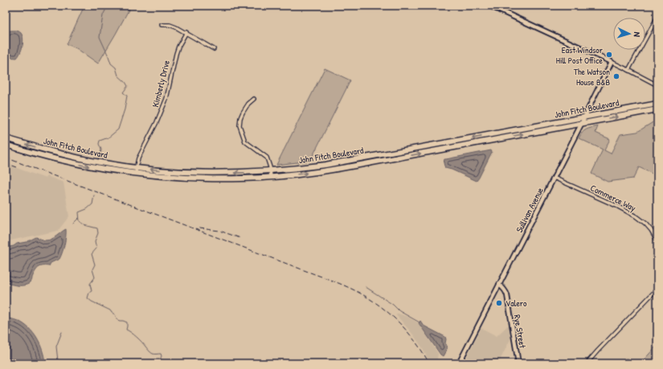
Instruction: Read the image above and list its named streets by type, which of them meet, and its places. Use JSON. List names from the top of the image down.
{
  "streets": {
    "highway": ["John Fitch Boulevard"],
    "street": [
      "Kimberly Drive",
      "Commerce Way",
      "Sullivan Avenue",
      "Rye Street"
    ]
  },
  "crossings": [
    ["Kimberly Drive", "John Fitch Boulevard"],
    ["John Fitch Boulevard", "Sullivan Avenue"],
    ["Commerce Way", "Sullivan Avenue"],
    ["Sullivan Avenue", "Rye Street"]
  ],
  "places": ["East Windsor Hill Post Office", "The Watson House B&B", "Valero"],
  "north": "right"
}
